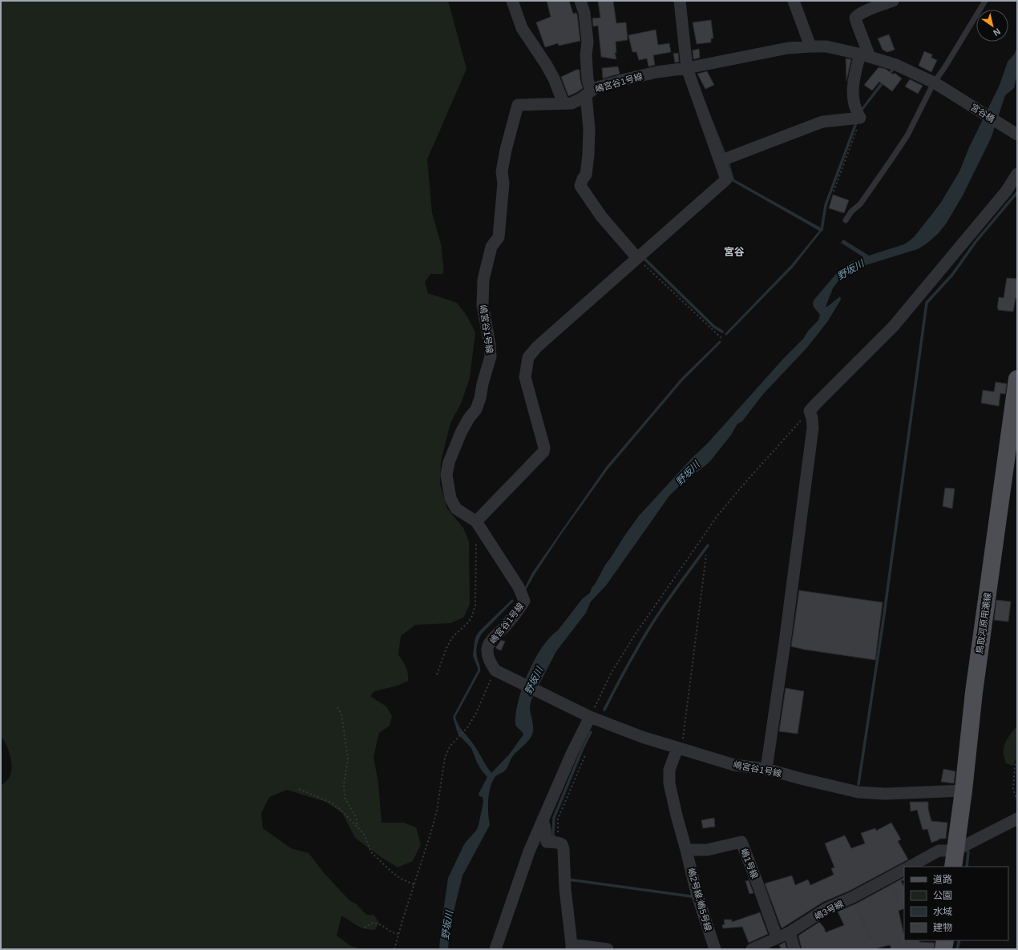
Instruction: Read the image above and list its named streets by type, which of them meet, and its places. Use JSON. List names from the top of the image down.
{
  "streets": {
    "main road": ["鳥取河原用瀬線"],
    "street": [
      "嶋宮谷1号線",
      "宮谷橋",
      "嶋1号線",
      "嶋2号線;嶋5号線",
      "嶋3号線"
    ]
  },
  "crossings": [
    ["嶋宮谷1号線", "宮谷橋"],
    ["嶋宮谷1号線", "鳥取河原用瀬線"],
    ["嶋宮谷1号線", "嶋2号線;嶋5号線"],
    ["嶋1号線", "嶋2号線;嶋5号線"],
    ["嶋1号線", "嶋3号線"]
  ],
  "districts": ["宮谷"],
  "water": ["野坂川"],
  "legend": [
    "道路",
    "公園",
    "水域",
    "建物"
  ],
  "north": "bottom right"
}
